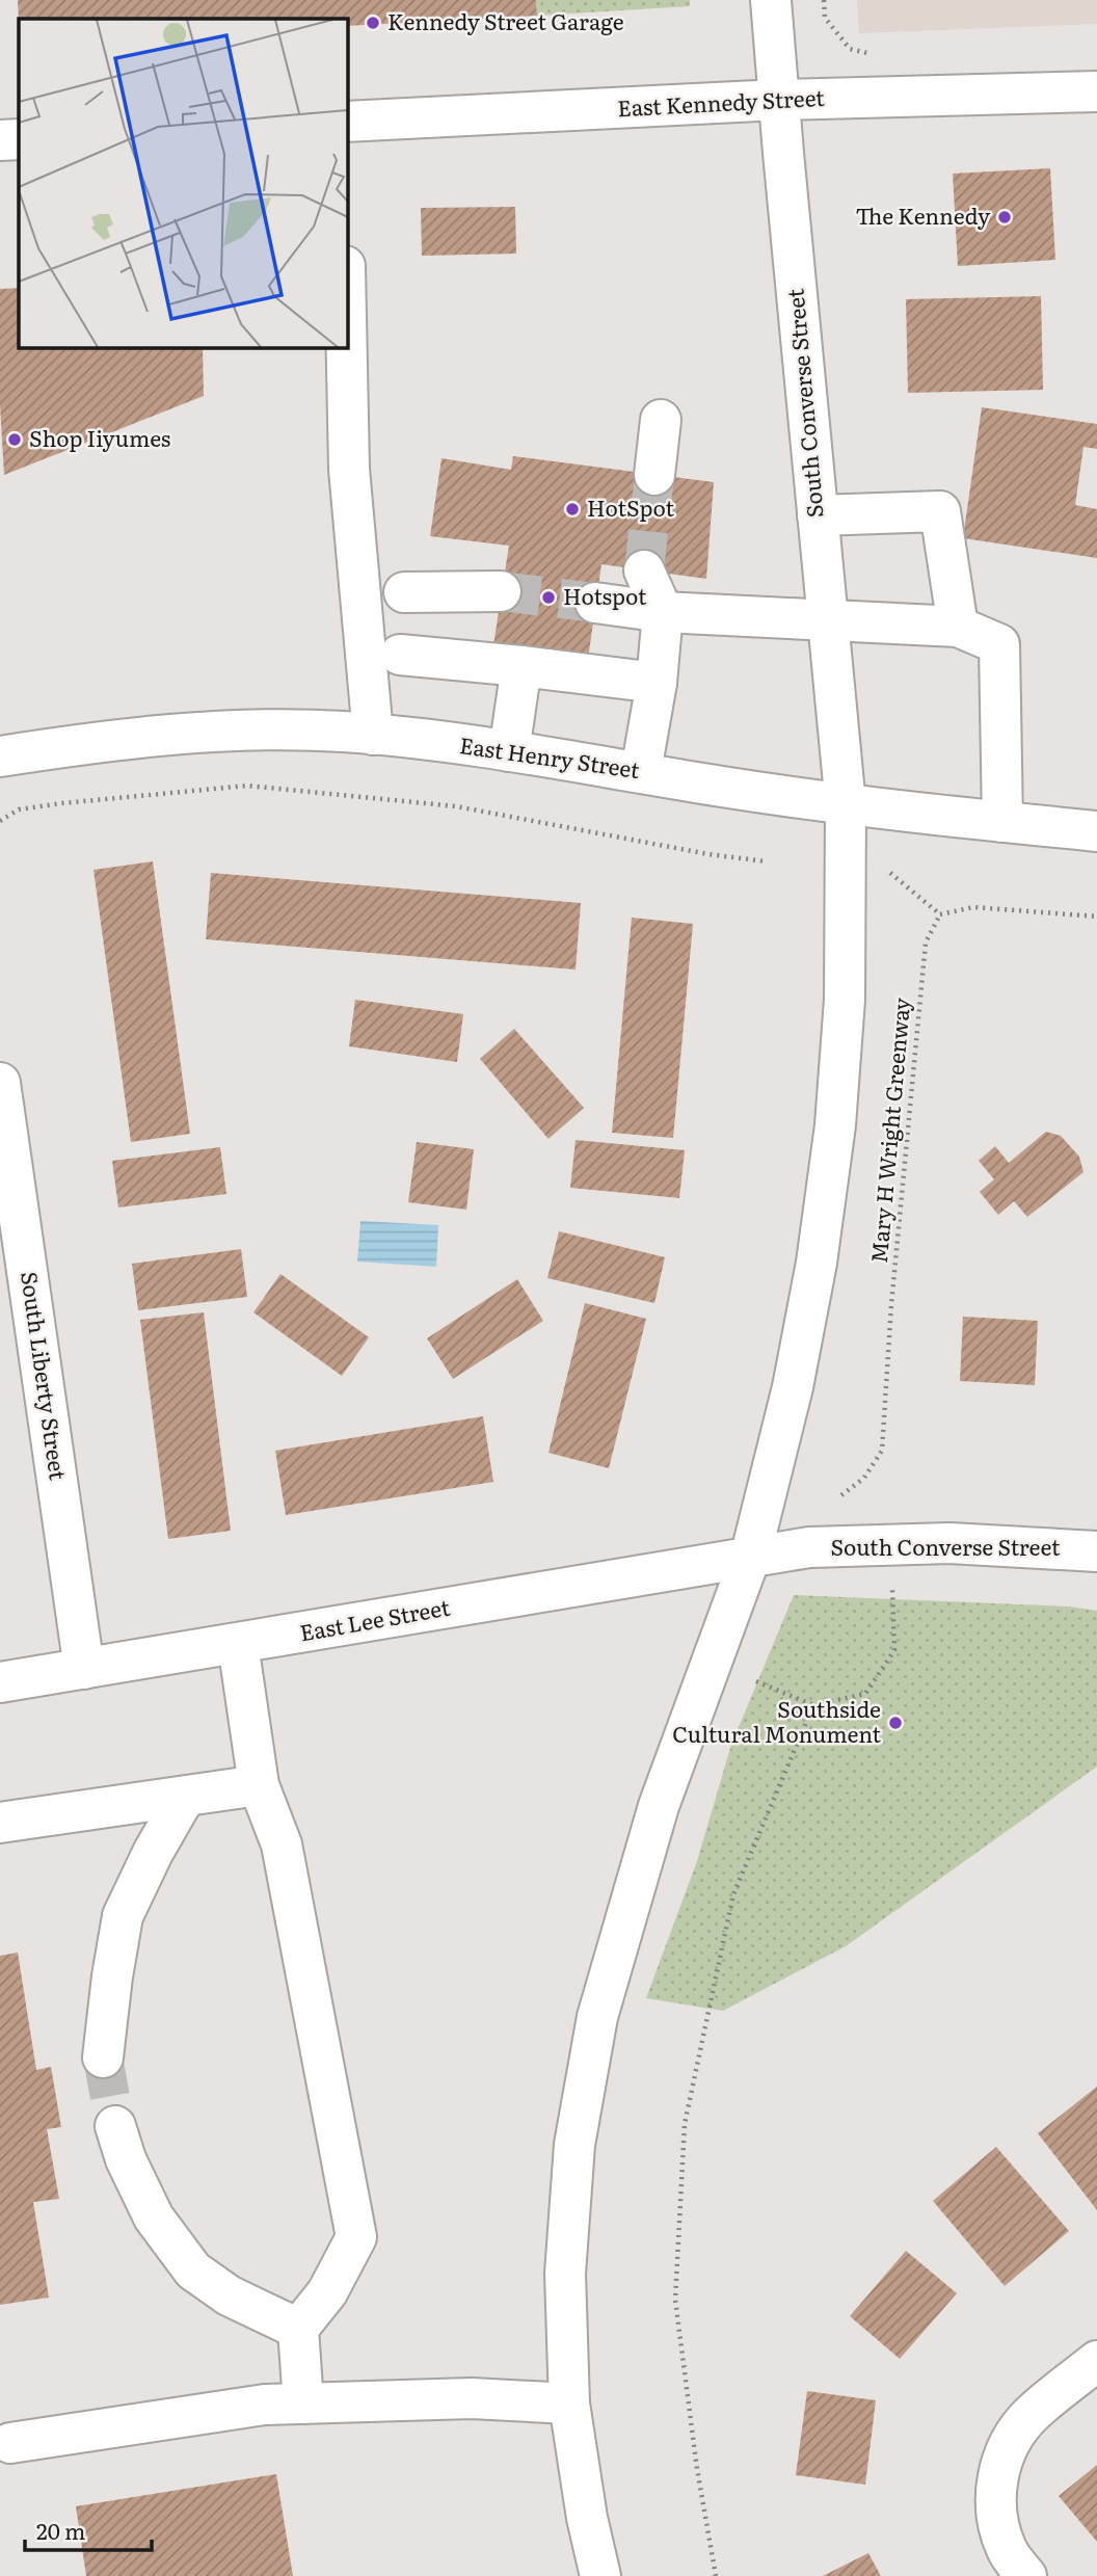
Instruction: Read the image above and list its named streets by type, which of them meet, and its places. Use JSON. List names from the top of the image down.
{
  "streets": {
    "street": [
      "East Kennedy Street",
      "South Converse Street",
      "East Henry Street",
      "South Liberty Street",
      "East Lee Street"
    ],
    "path": ["Mary H Wright Greenway"]
  },
  "crossings": [
    ["East Kennedy Street", "South Converse Street"],
    ["South Converse Street", "East Henry Street"],
    ["South Converse Street", "East Lee Street"],
    ["South Liberty Street", "East Lee Street"]
  ],
  "places": [
    "Kennedy Street Garage",
    "The Kennedy",
    "Shop Iiyumes",
    "HotSpot",
    "Hotspot",
    "Southside Cultural Monument"
  ],
  "scale_bar": "20 m"
}
